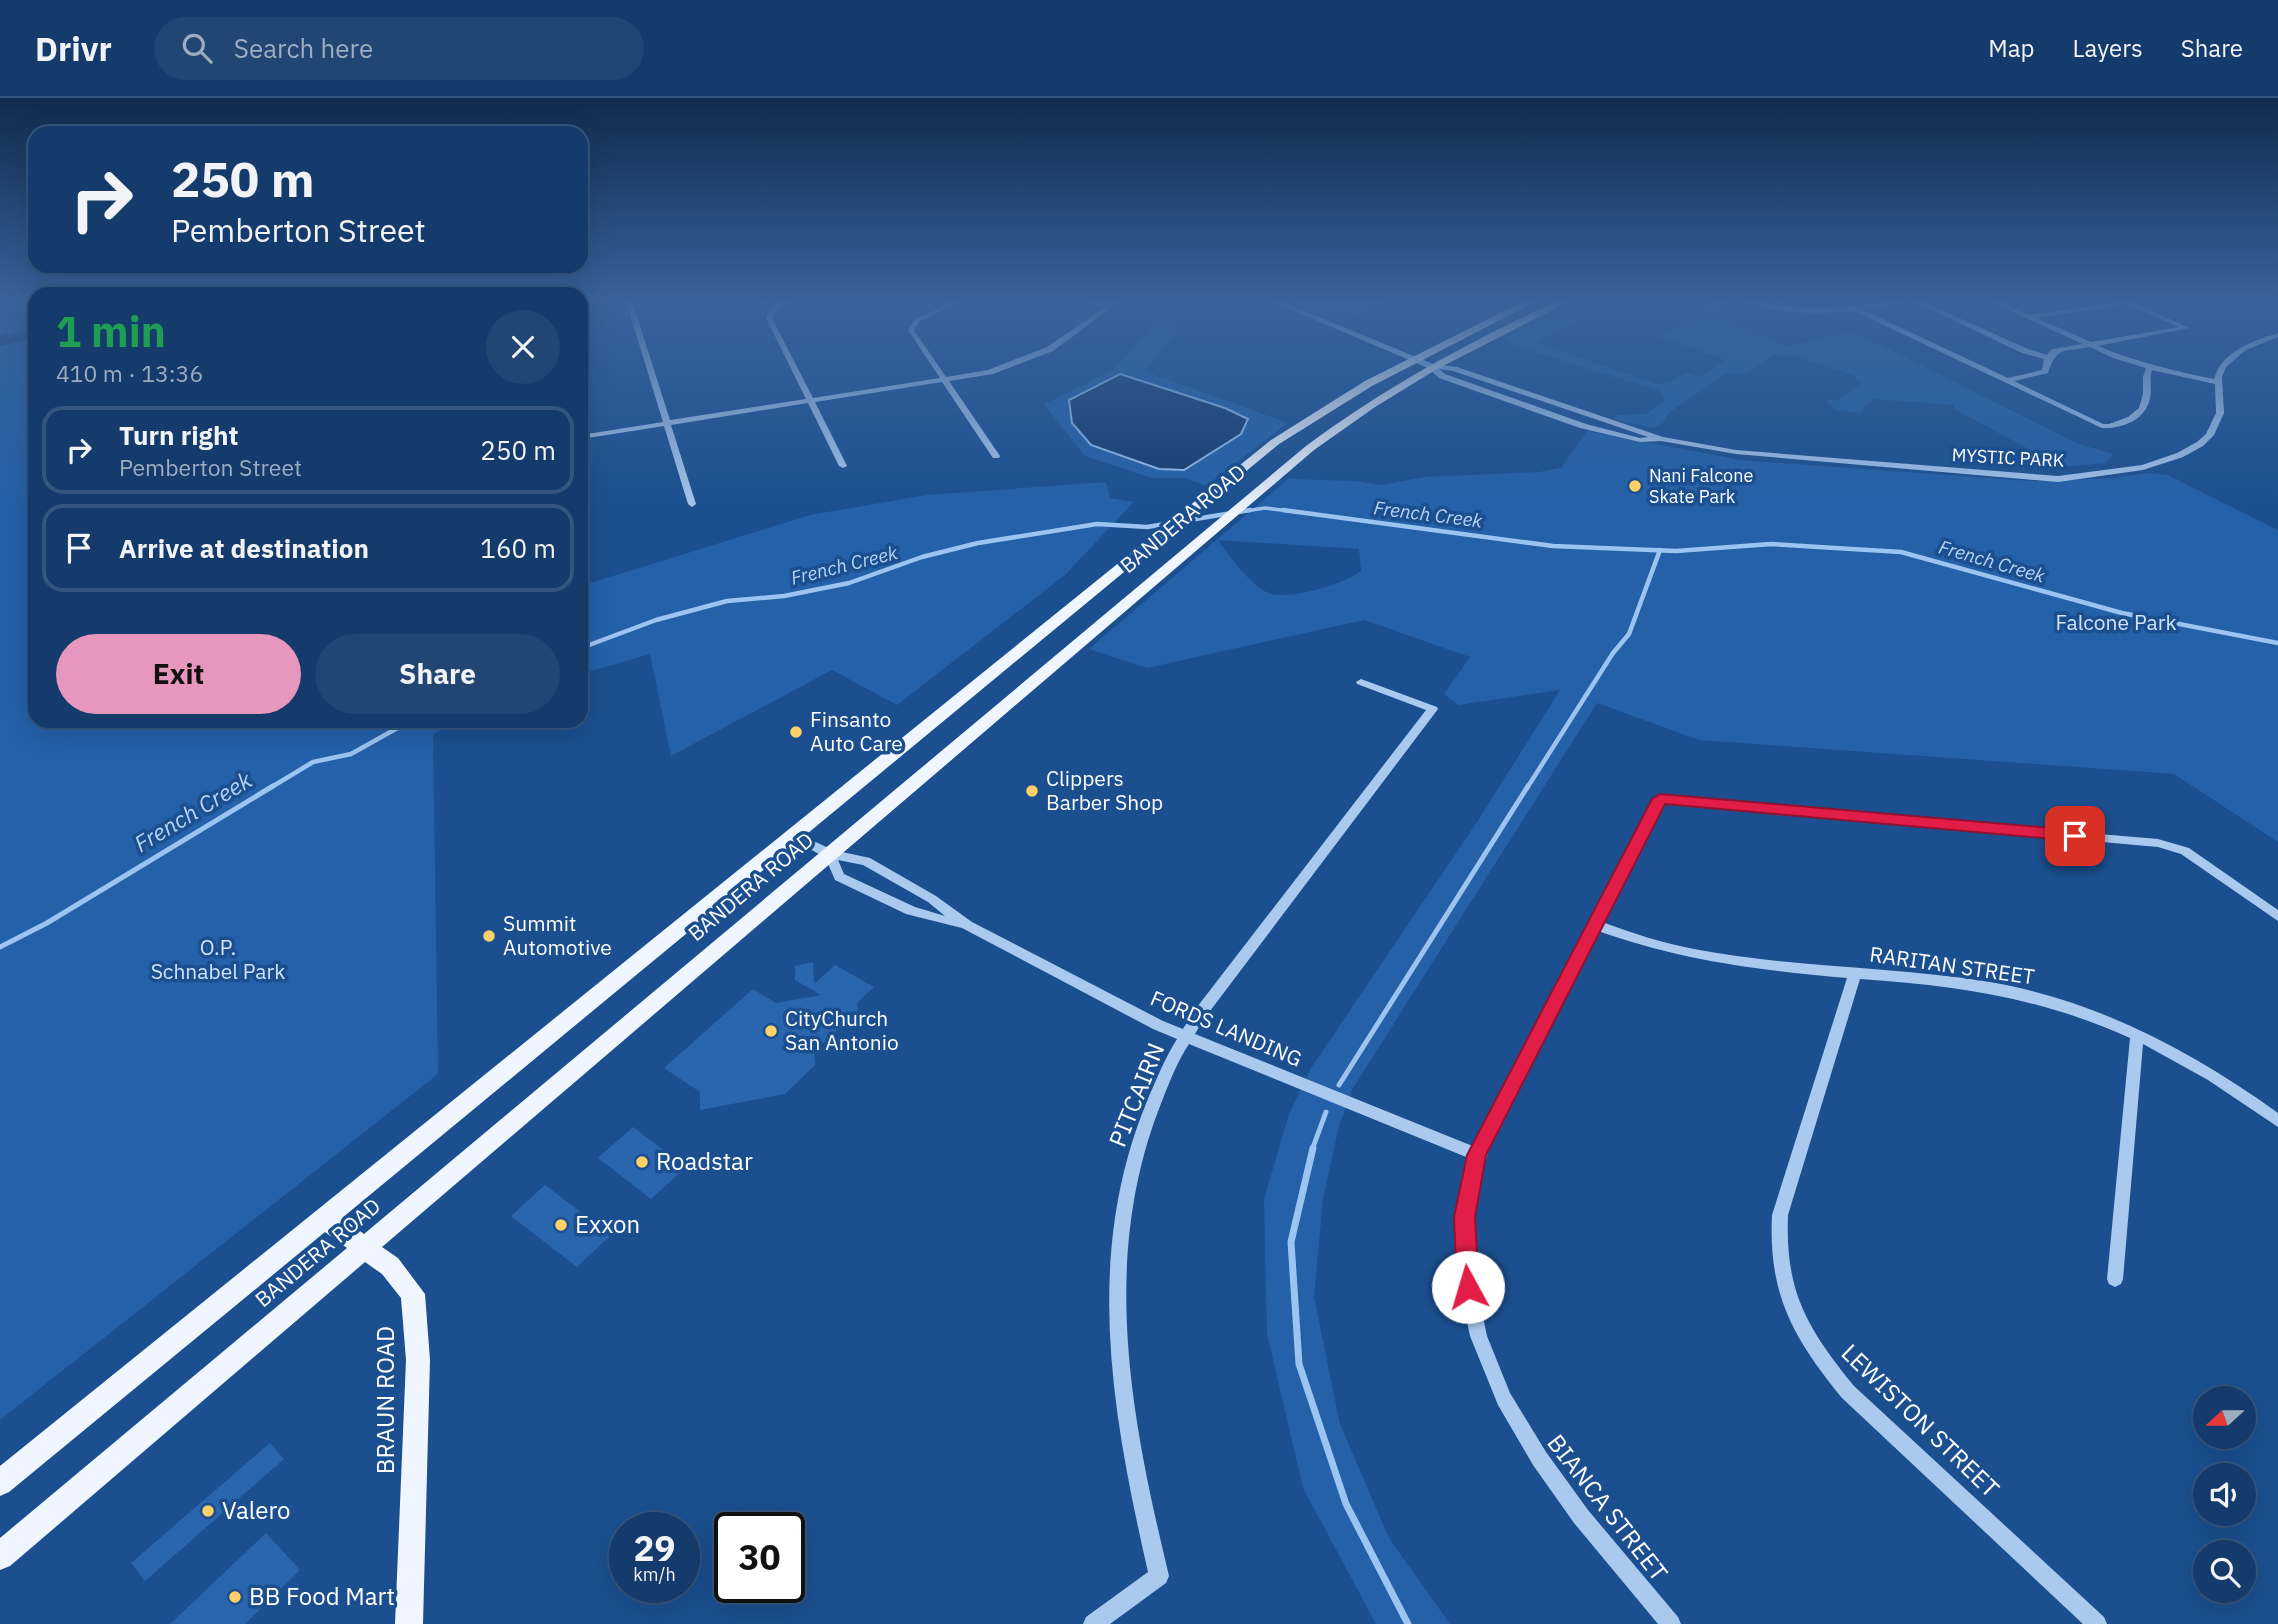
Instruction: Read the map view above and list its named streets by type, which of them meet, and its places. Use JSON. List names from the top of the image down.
{
  "streets": {
    "main road": ["BANDERA ROAD", "BRAUN ROAD"],
    "street": [
      "MYSTIC PARK",
      "RARITAN STREET",
      "FORDS LANDING",
      "PITCAIRN",
      "LEWISTON STREET",
      "BIANCA STREET"
    ]
  },
  "crossings": [
    ["BANDERA ROAD", "FORDS LANDING"],
    ["BANDERA ROAD", "BRAUN ROAD"],
    ["RARITAN STREET", "LEWISTON STREET"],
    ["RARITAN STREET", "BIANCA STREET"],
    ["FORDS LANDING", "PITCAIRN"],
    ["FORDS LANDING", "BIANCA STREET"]
  ],
  "water": ["French Creek"],
  "parks": ["Falcone Park", "O.P. Schnabel Park"],
  "places": [
    "Nani Falcone Skate Park",
    "Finsanto Auto Care",
    "Clippers Barber Shop",
    "Summit Automotive",
    "CityChurch San Antonio",
    "Roadstar",
    "Exxon",
    "Valero",
    "BB Food Mart"
  ],
  "north": "left",
  "page": {
    "header": "Drivr",
    "search": "Search here",
    "nav": ["Map", "Layers", "Share"],
    "turn": ["250 m", "Pemberton Street"],
    "heading": ["1 min", "410 m · 13:36"],
    "list": [
      {
        "name": "Turn right",
        "note": "Pemberton Street",
        "value": "250 m"
      },
      {
        "name": "Arrive at destination",
        "value": "160 m"
      }
    ],
    "buttons": ["Exit", "Share"],
    "speed": "29 km/h",
    "limit": "30"
  }
}
